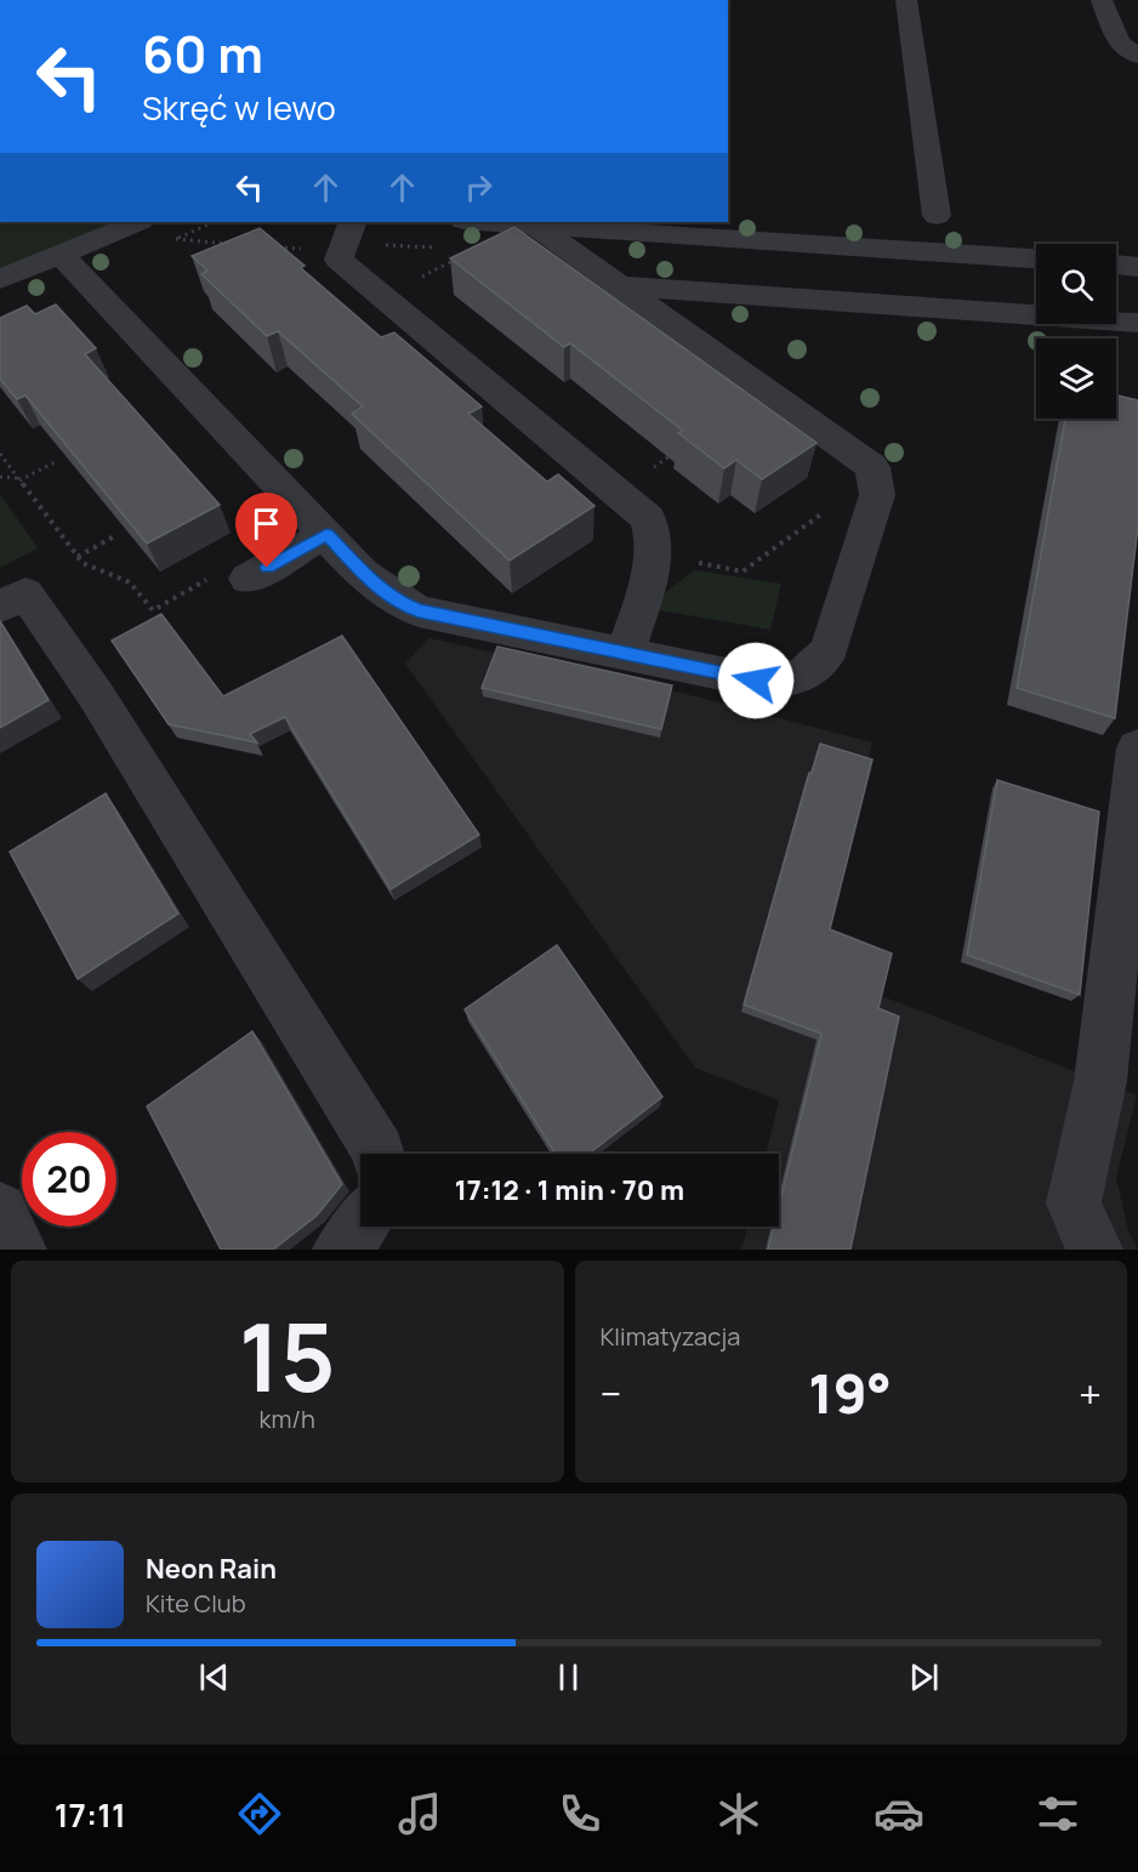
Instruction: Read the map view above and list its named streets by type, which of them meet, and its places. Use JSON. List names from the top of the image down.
{
  "page": {
    "turn": ["60 m", "Skręć w lewo"],
    "limit": "20",
    "trip": "17:12 · 1 min · 70 m",
    "tile": [
      ["15", "km/h"],
      "Klimatyzacja"
    ],
    "heat": ["−", "19°", "+"],
    "song": ["Neon Rain", "Kite Club"],
    "tabs": "17:11"
  }
}
